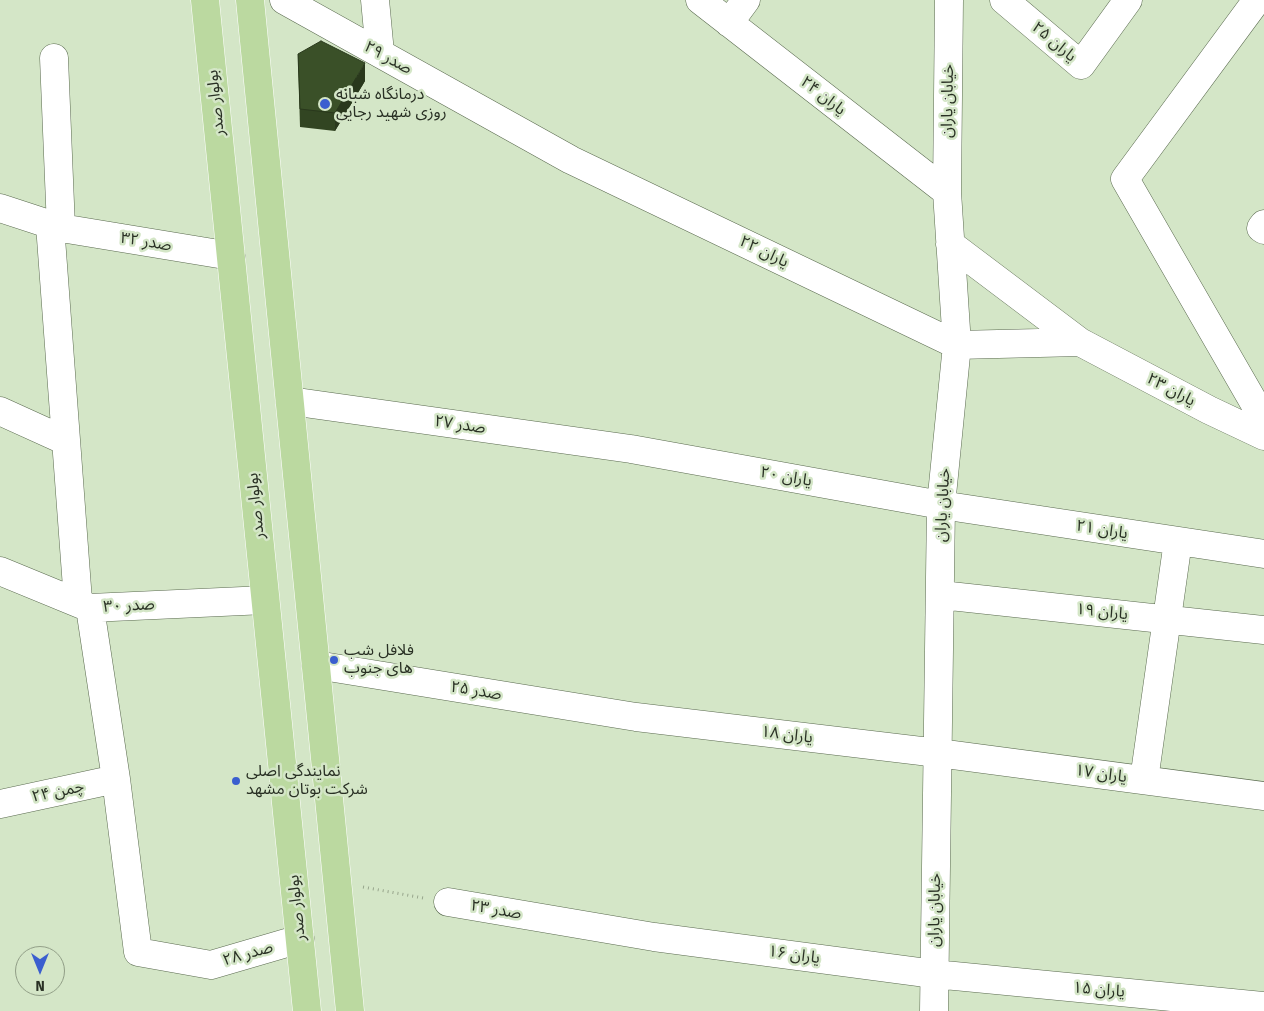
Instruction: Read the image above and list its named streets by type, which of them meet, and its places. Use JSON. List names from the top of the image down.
{
  "streets": {
    "main road": ["بولوار صدر"],
    "street": [
      "یاران ۲۵",
      "صدر ۲۹",
      "یاران ۲۴",
      "خیابان یاران",
      "صدر ۳۲",
      "یاران ۲۲",
      "یاران ۲۳",
      "صدر ۲۷",
      "یاران ۲۰",
      "یاران ۲۱",
      "صدر ۳۰",
      "یاران ۱۹",
      "صدر ۲۵",
      "یاران ۱۸",
      "یاران ۱۷",
      "چمن ۲۴",
      "صدر ۲۳",
      "صدر ۲۸",
      "یاران ۱۶",
      "یاران ۱۵"
    ]
  },
  "crossings": [
    ["صدر ۲۹", "یاران ۲۲"],
    ["یاران ۲۴", "خیابان یاران"],
    ["خیابان یاران", "یاران ۲۲"],
    ["خیابان یاران", "یاران ۲۳"],
    ["خیابان یاران", "یاران ۲۰"],
    ["خیابان یاران", "یاران ۲۱"],
    ["خیابان یاران", "یاران ۱۹"],
    ["خیابان یاران", "یاران ۱۸"],
    ["خیابان یاران", "یاران ۱۷"],
    ["خیابان یاران", "یاران ۱۶"],
    ["خیابان یاران", "یاران ۱۵"],
    ["بولوار صدر", "صدر ۳۲"],
    ["بولوار صدر", "صدر ۳۰"],
    ["بولوار صدر", "صدر ۲۸"],
    ["یاران ۲۲", "یاران ۲۳"],
    ["صدر ۲۷", "یاران ۲۰"],
    ["یاران ۲۰", "یاران ۲۱"],
    ["صدر ۲۵", "یاران ۱۸"],
    ["یاران ۱۸", "یاران ۱۷"],
    ["چمن ۲۴", "صدر ۲۸"],
    ["صدر ۲۳", "یاران ۱۶"],
    ["یاران ۱۶", "یاران ۱۵"]
  ],
  "places": ["درمانگاه شبانه روزی شهید رجایی", "فلافل شب های جنوب", "نمایندگی اصلی شرکت بوتان مشهد"],
  "north": "bottom"
}
